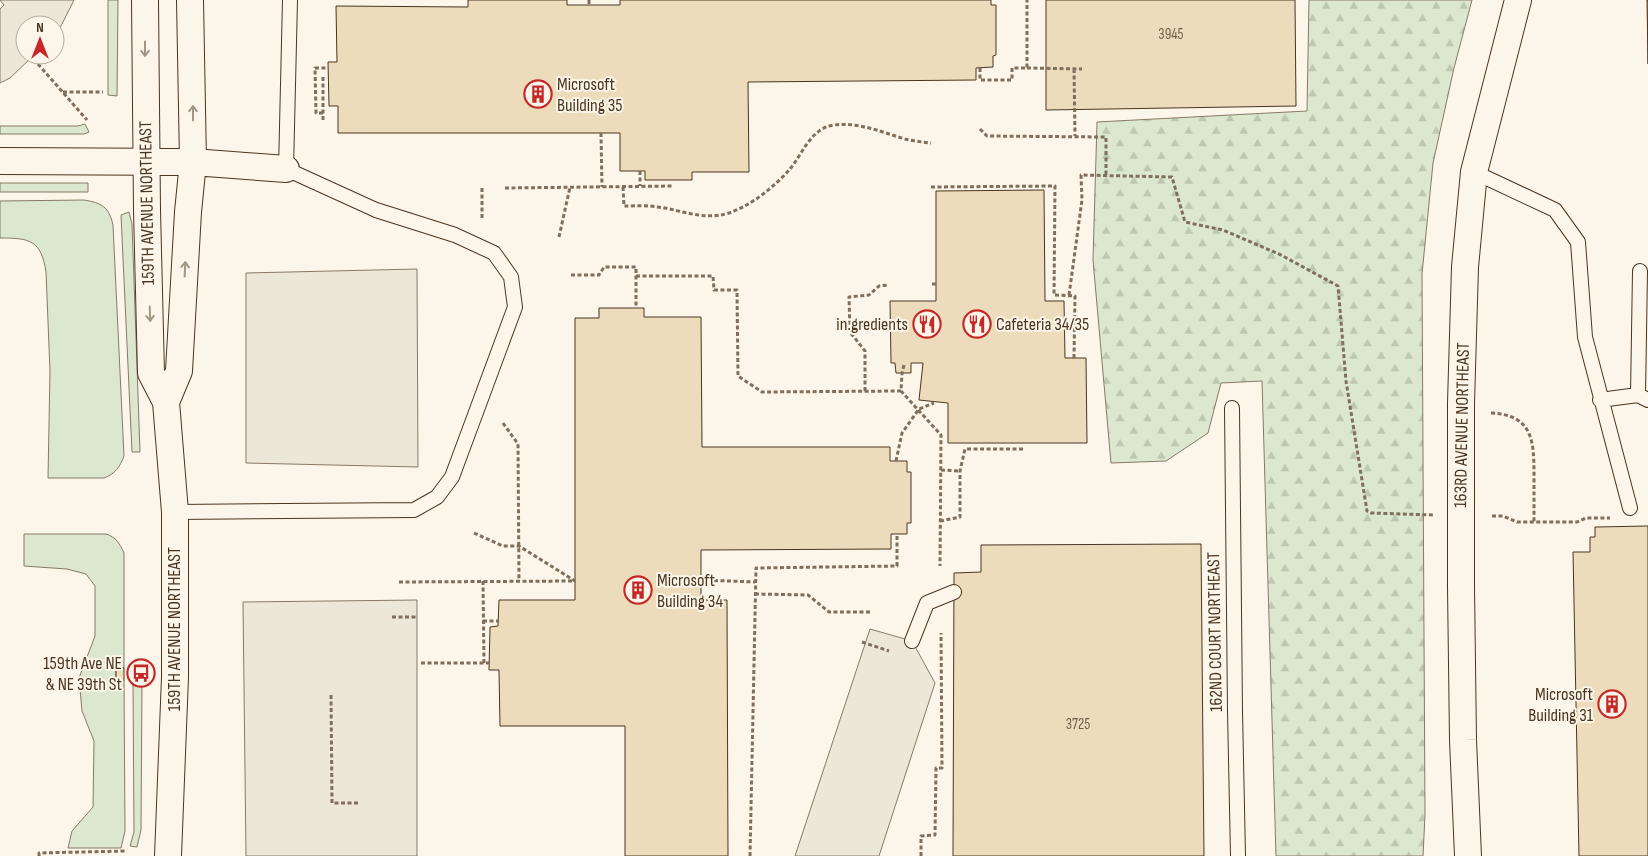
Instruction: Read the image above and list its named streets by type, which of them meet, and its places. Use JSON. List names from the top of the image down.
{
  "streets": {
    "street": ["159TH AVENUE NORTHEAST", "163RD AVENUE NORTHEAST"],
    "lane": ["162ND COURT NORTHEAST"]
  },
  "places": {
    "building": ["Microsoft Building 35", "Microsoft Building 34", "Microsoft Building 31"],
    "restaurant": ["in.gredients", "Cafeteria 34/35"],
    "bus stop": ["159th Ave NE & NE 39th St"]
  },
  "house_numbers": ["3945", "3725"],
  "north": "top"
}
